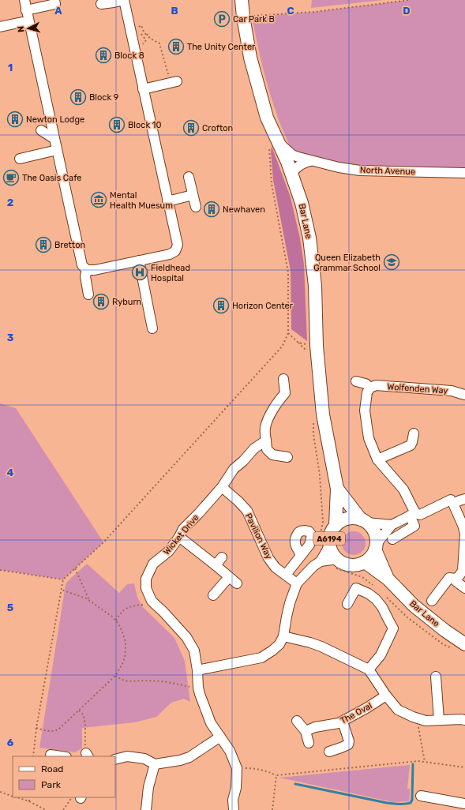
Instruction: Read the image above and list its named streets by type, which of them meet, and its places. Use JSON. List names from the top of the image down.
{
  "streets": {
    "main road": ["Bar Lane", "A6194"],
    "street": [
      "North Avenue",
      "Wolfenden Way",
      "Wicket Drive",
      "Pavilion Way",
      "The Oval"
    ]
  },
  "crossings": [
    ["North Avenue", "Bar Lane"],
    ["Bar Lane", "A6194"],
    ["Wicket Drive", "Pavilion Way"]
  ],
  "places": {
    "parking": ["Car Park B"],
    "building": [
      "The Unity Center",
      "Block 8",
      "Block 9",
      "Newton Lodge",
      "Block 10",
      "Crofton",
      "Newhaven",
      "Bretton",
      "Ryburn",
      "Horizon Center"
    ],
    "cafe": ["The Oasis Cafe"],
    "museum": ["Mental Health Muesum"],
    "school or university": ["Queen Elizabeth Grammar School"],
    "hospital": ["Fieldhead Hospital"]
  },
  "legend": ["Road", "Park"],
  "north": "left",
  "grid": {
    "columns": [
      "A",
      "B",
      "C",
      "D"
    ],
    "rows": [
      "1",
      "2",
      "3",
      "4",
      "5",
      "6"
    ]
  }
}
